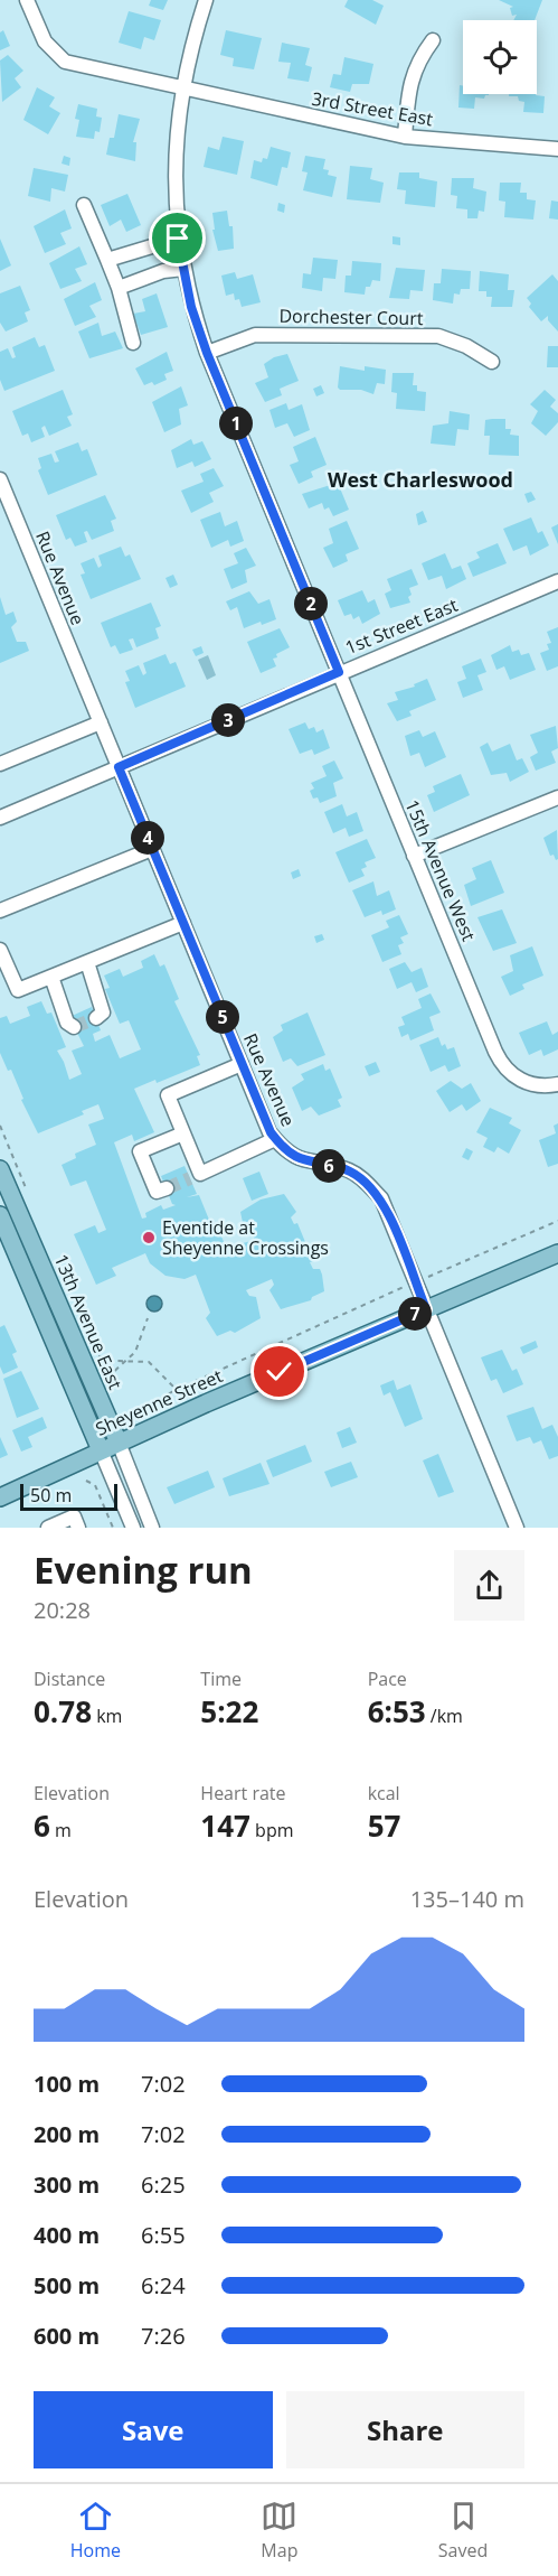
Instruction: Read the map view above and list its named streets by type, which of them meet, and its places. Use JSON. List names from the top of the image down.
{
  "streets": {
    "main road": ["13th Avenue East", "Sheyenne Street"],
    "street": [
      "3rd Street East",
      "Dorchester Court",
      "Rue Avenue",
      "1st Street East",
      "15th Avenue West"
    ]
  },
  "crossings": [
    ["3rd Street East", "15th Avenue West"],
    ["Dorchester Court", "15th Avenue West"],
    ["Rue Avenue", "1st Street East"],
    ["Rue Avenue", "Sheyenne Street"],
    ["1st Street East", "15th Avenue West"],
    ["13th Avenue East", "Sheyenne Street"]
  ],
  "districts": ["West Charleswood"],
  "places": ["Eventide at Sheyenne Crossings"],
  "scale_bar": "50 m",
  "page": {
    "pins": [
      "1",
      "2",
      "3",
      "4",
      "5",
      "6",
      "7"
    ],
    "scale": "50 m",
    "heading": ["Evening run", "20:28"],
    "stats": [
      ["Distance", "0.78 km"],
      ["Time", "5:22"],
      ["Pace", "6:53 /km"],
      ["Elevation", "6 m"],
      ["Heart rate", "147 bpm"],
      ["kcal", "57"]
    ],
    "chart": ["Elevation", "135–140 m"],
    "list": [
      {
        "name": "100 m",
        "note": "7:02"
      },
      {
        "name": "200 m",
        "note": "7:02"
      },
      {
        "name": "300 m",
        "note": "6:25"
      },
      {
        "name": "400 m",
        "note": "6:55"
      },
      {
        "name": "500 m",
        "note": "6:24"
      },
      {
        "name": "600 m",
        "note": "7:26"
      }
    ],
    "buttons": ["Save", "Share"],
    "tabs": ["Home", "Map", "Saved"]
  }
}
